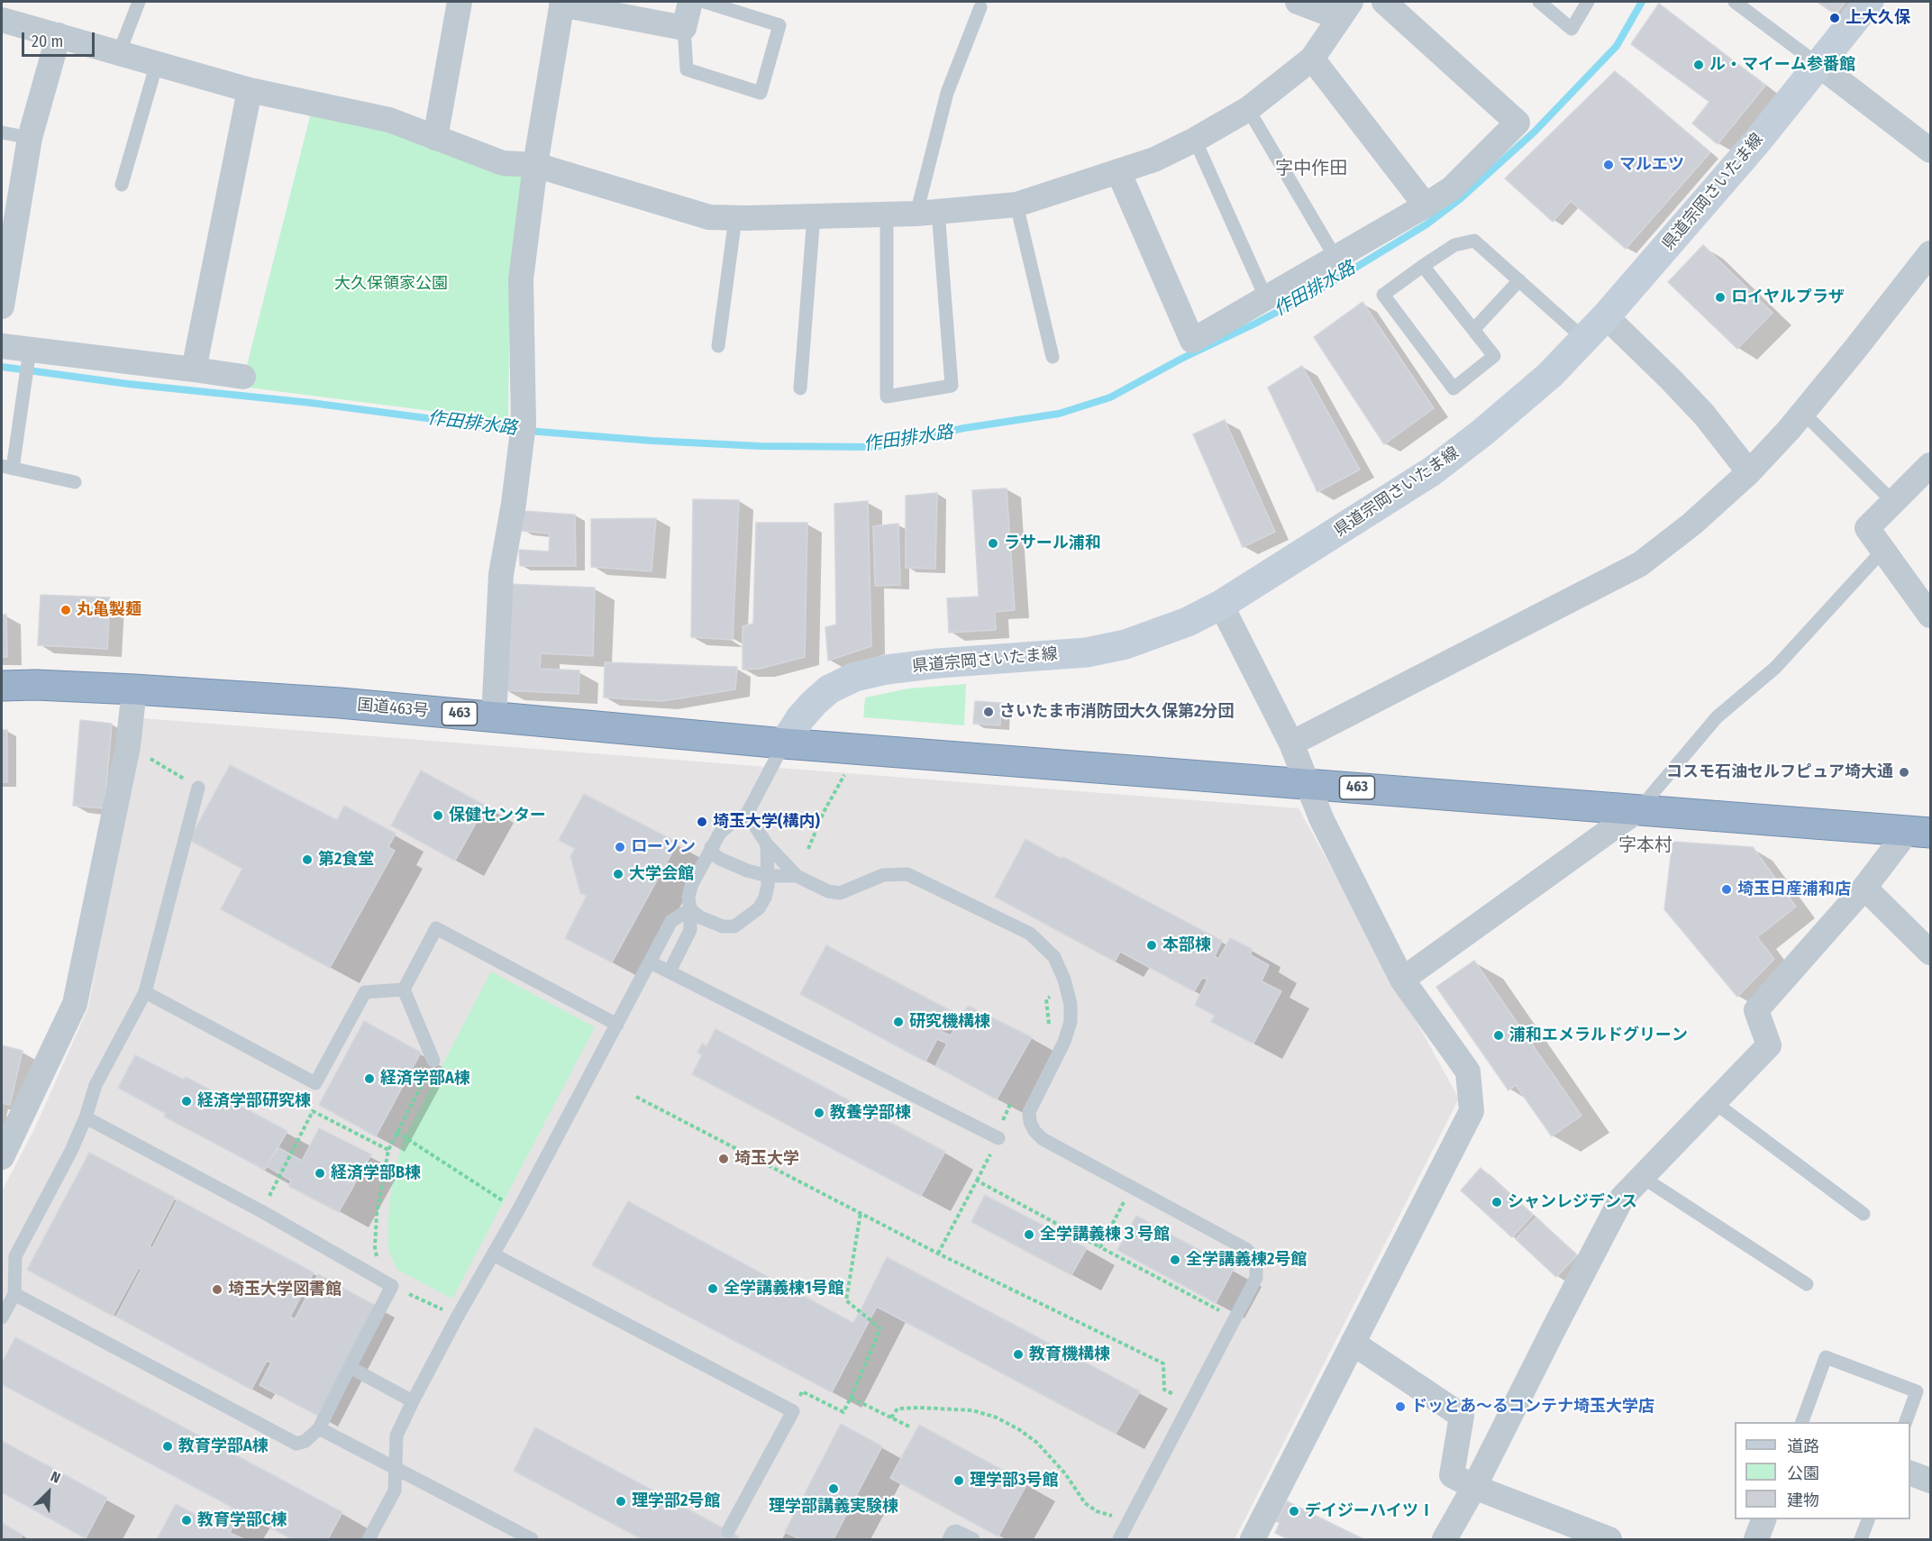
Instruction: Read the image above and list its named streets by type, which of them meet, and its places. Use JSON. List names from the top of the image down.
{
  "streets": {
    "highway": ["国道463号", "463"],
    "main road": ["県道宗岡さいたま線"]
  },
  "crossings": [
    ["県道宗岡さいたま線", "国道463号"],
    ["県道宗岡さいたま線", "463"],
    ["国道463号", "463"]
  ],
  "districts": ["字中作田", "字本村"],
  "water": ["作田排水路"],
  "parks": ["大久保領家公園"],
  "places": [
    "上大久保",
    "ル・マイーム参番館",
    "マルエツ",
    "ロイヤルプラザ",
    "ラサール浦和",
    "丸亀製麺",
    "さいたま市消防団大久保第2分団",
    "コスモ石油セルフピュア埼大通",
    "保健センター",
    "埼玉大学(構内)",
    "ローソン",
    "第2食堂",
    "大学会館",
    "埼玉日産浦和店",
    "本部棟",
    "研究機構棟",
    "浦和エメラルドグリーン",
    "経済学部A棟",
    "経済学部研究棟",
    "教養学部棟",
    "埼玉大学",
    "経済学部B棟",
    "シャンレジデンス",
    "全学講義棟３号館",
    "全学講義棟2号館",
    "全学講義棟1号館",
    "埼玉大学図書館",
    "教育機構棟",
    "ドッとあ～るコンテナ埼玉大学店",
    "教育学部A棟",
    "理学部3号館",
    "理学部講義実験棟",
    "理学部2号館",
    "デイジーハイツⅠ",
    "教育学部C棟"
  ],
  "legend": ["道路", "公園", "建物"],
  "scale_bar": "20 m",
  "north": "top right"
}
